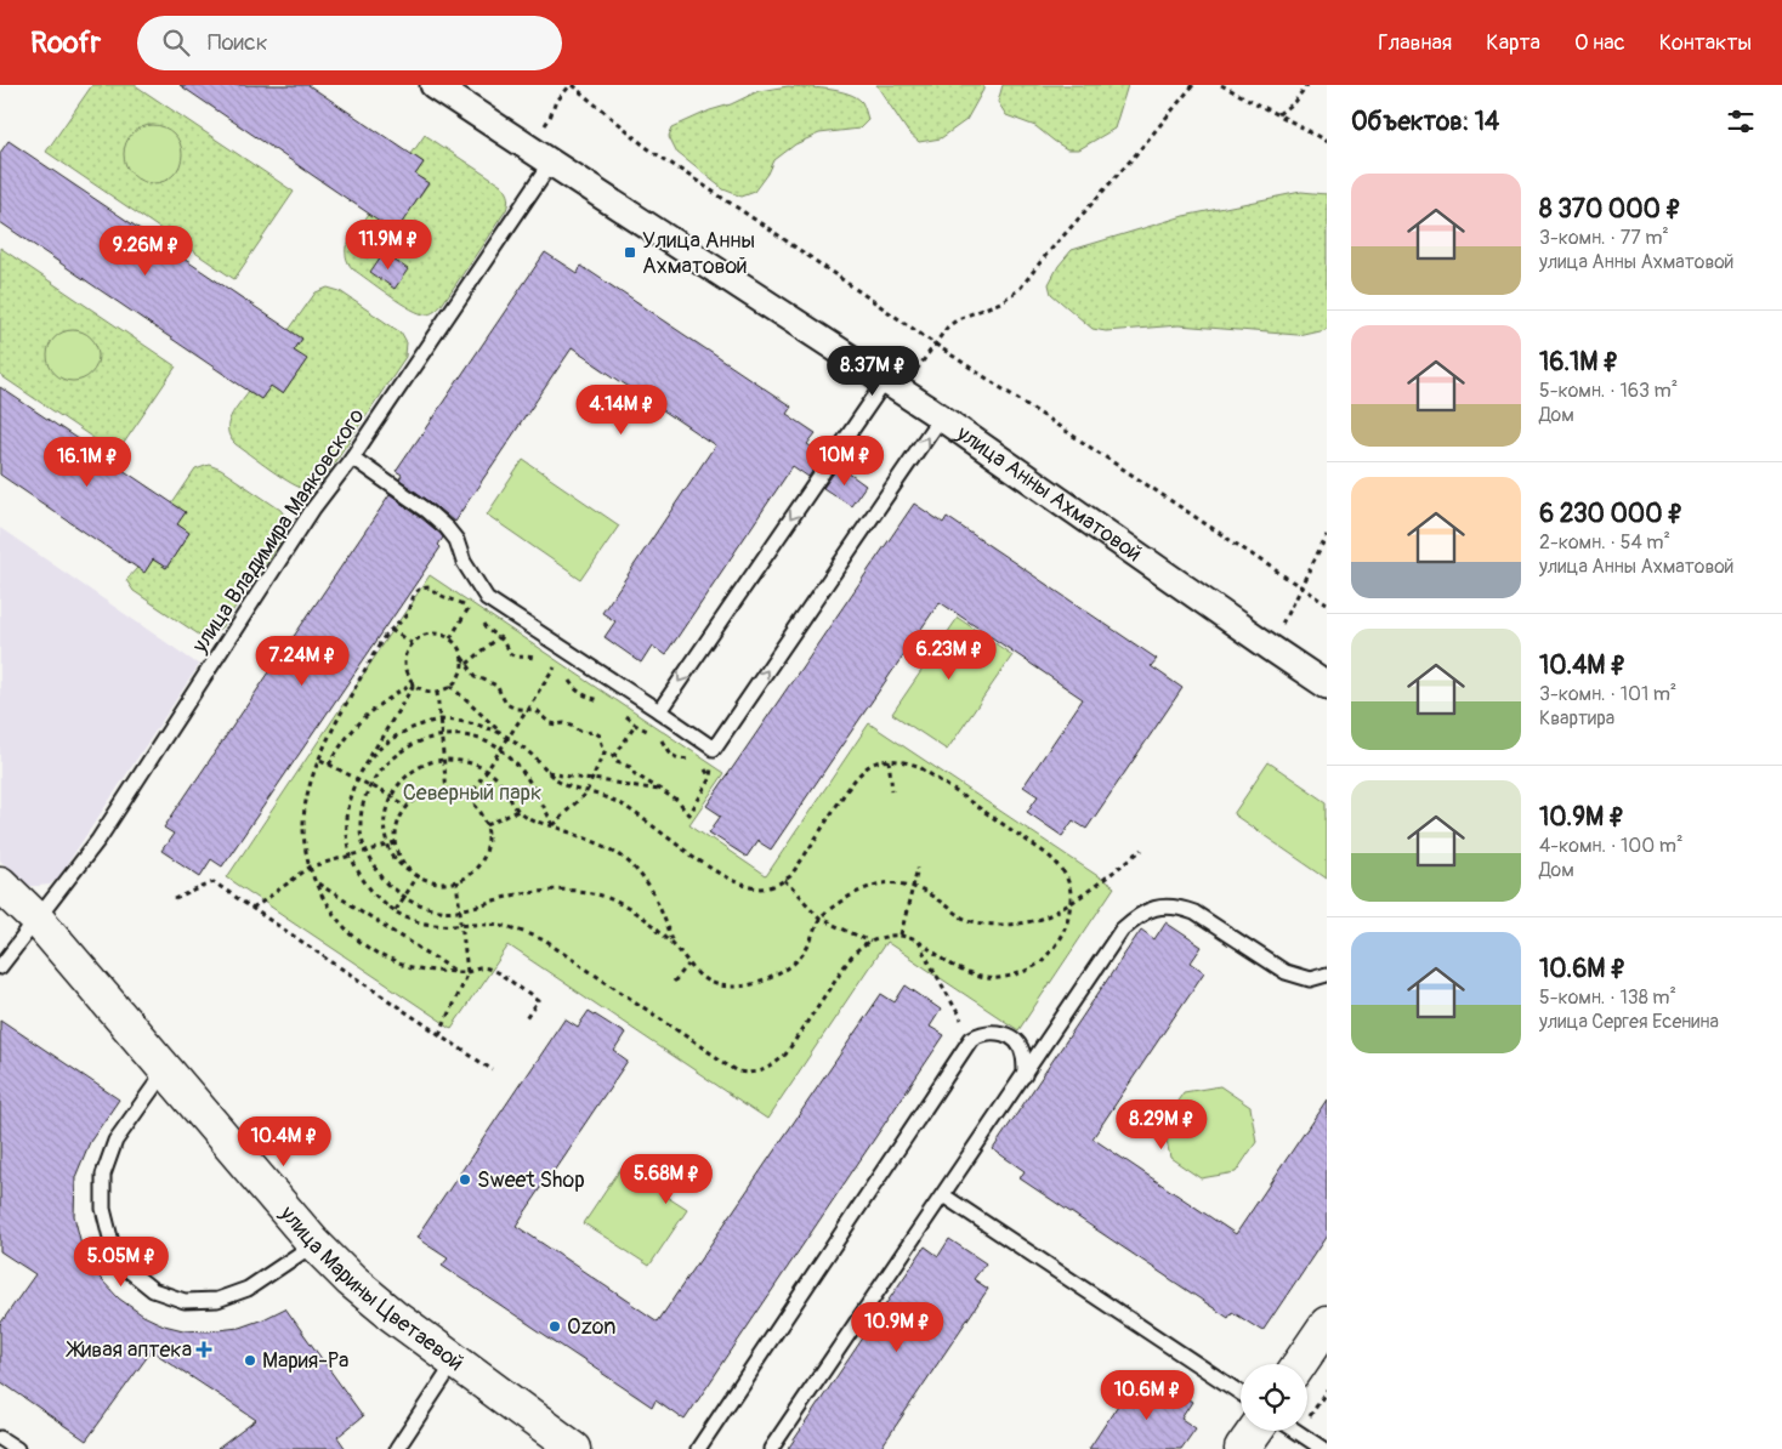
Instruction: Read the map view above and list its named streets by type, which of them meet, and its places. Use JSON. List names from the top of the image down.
{
  "streets": {
    "street": ["улица Анны Ахматовой", "улица Марины Цветаевой"],
    "lane": ["улица Владимира Маяковского"]
  },
  "crossings": [
    ["улица Анны Ахматовой", "улица Владимира Маяковского"],
    ["улица Владимира Маяковского", "улица Марины Цветаевой"]
  ],
  "parks": ["Северный парк"],
  "places": {
    "transit": ["Улица Анны Ахматовой"],
    "other": ["Sweet Shop", "Ozon", "Мария-Ра"],
    "health": ["Живая аптека"]
  },
  "page": {
    "header": "Roofr",
    "search": "Поиск",
    "nav": [
      "Главная",
      "Карта",
      "О нас",
      "Контакты"
    ],
    "heading": "Объектов: 14",
    "list": [
      {
        "name": "8 370 000 ₽",
        "note": "3-комн. · 77 m² · улица Анны Ахматовой"
      },
      {
        "name": "16.1M ₽",
        "note": "5-комн. · 163 m² · Дом"
      },
      {
        "name": "6 230 000 ₽",
        "note": "2-комн. · 54 m² · улица Анны Ахматовой"
      },
      {
        "name": "10.4M ₽",
        "note": "3-комн. · 101 m² · Квартира"
      },
      {
        "name": "10.9M ₽",
        "note": "4-комн. · 100 m² · Дом"
      },
      {
        "name": "10.6M ₽",
        "note": "5-комн. · 138 m² · улица Сергея Есенина"
      }
    ],
    "price": [
      "11.9M ₽",
      "9.26M ₽",
      "8.37M ₽",
      "4.14M ₽",
      "10M ₽",
      "16.1M ₽",
      "6.23M ₽",
      "7.24M ₽",
      "8.29M ₽",
      "10.4M ₽",
      "5.68M ₽",
      "5.05M ₽",
      "10.9M ₽",
      "10.6M ₽"
    ]
  }
}
